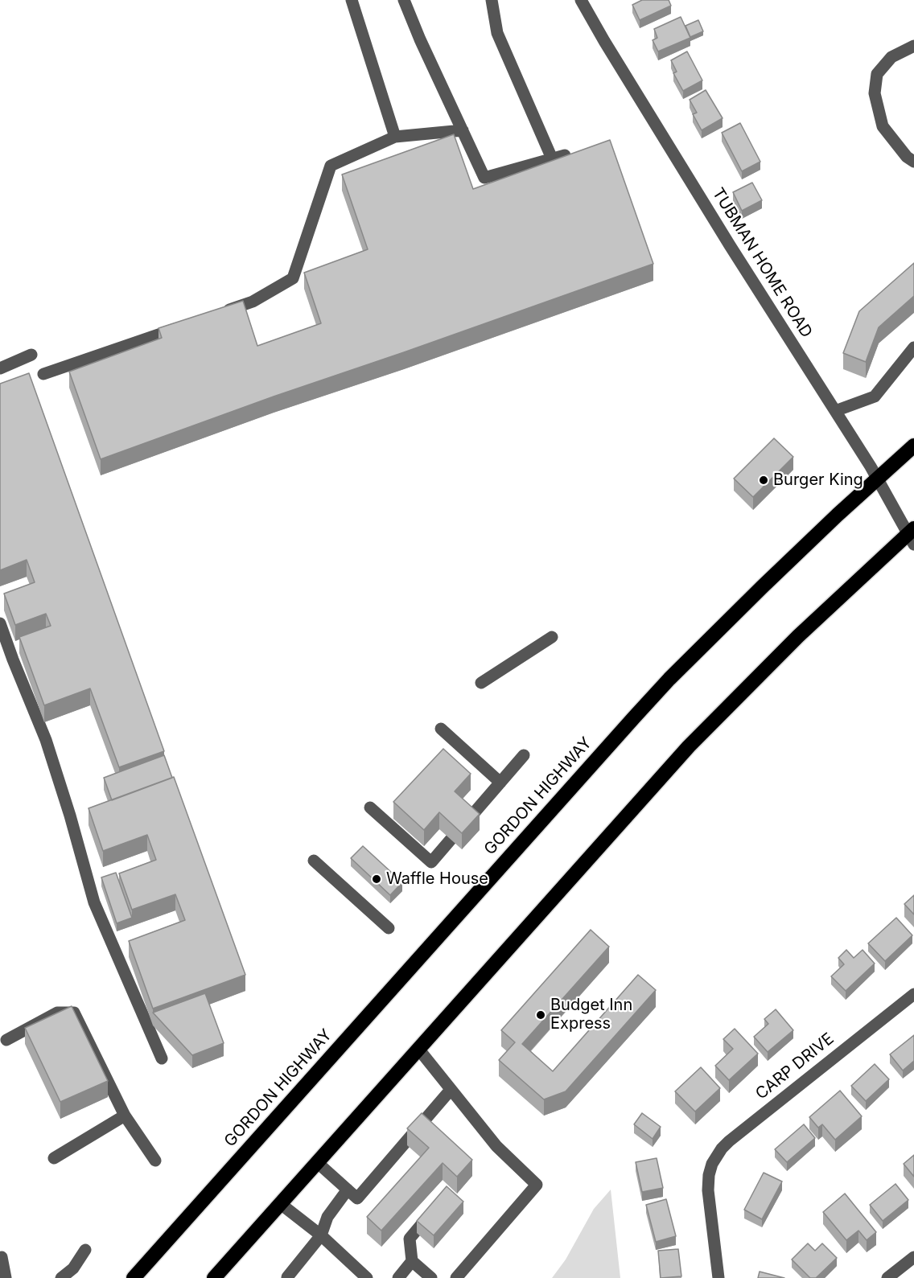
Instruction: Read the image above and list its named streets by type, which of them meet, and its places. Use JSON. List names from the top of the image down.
{
  "streets": {
    "highway": ["GORDON HIGHWAY"],
    "street": ["TUBMAN HOME ROAD", "CARP DRIVE"]
  },
  "crossings": [
    ["TUBMAN HOME ROAD", "GORDON HIGHWAY"]
  ],
  "places": ["Burger King", "Waffle House", "Budget Inn Express"]
}
